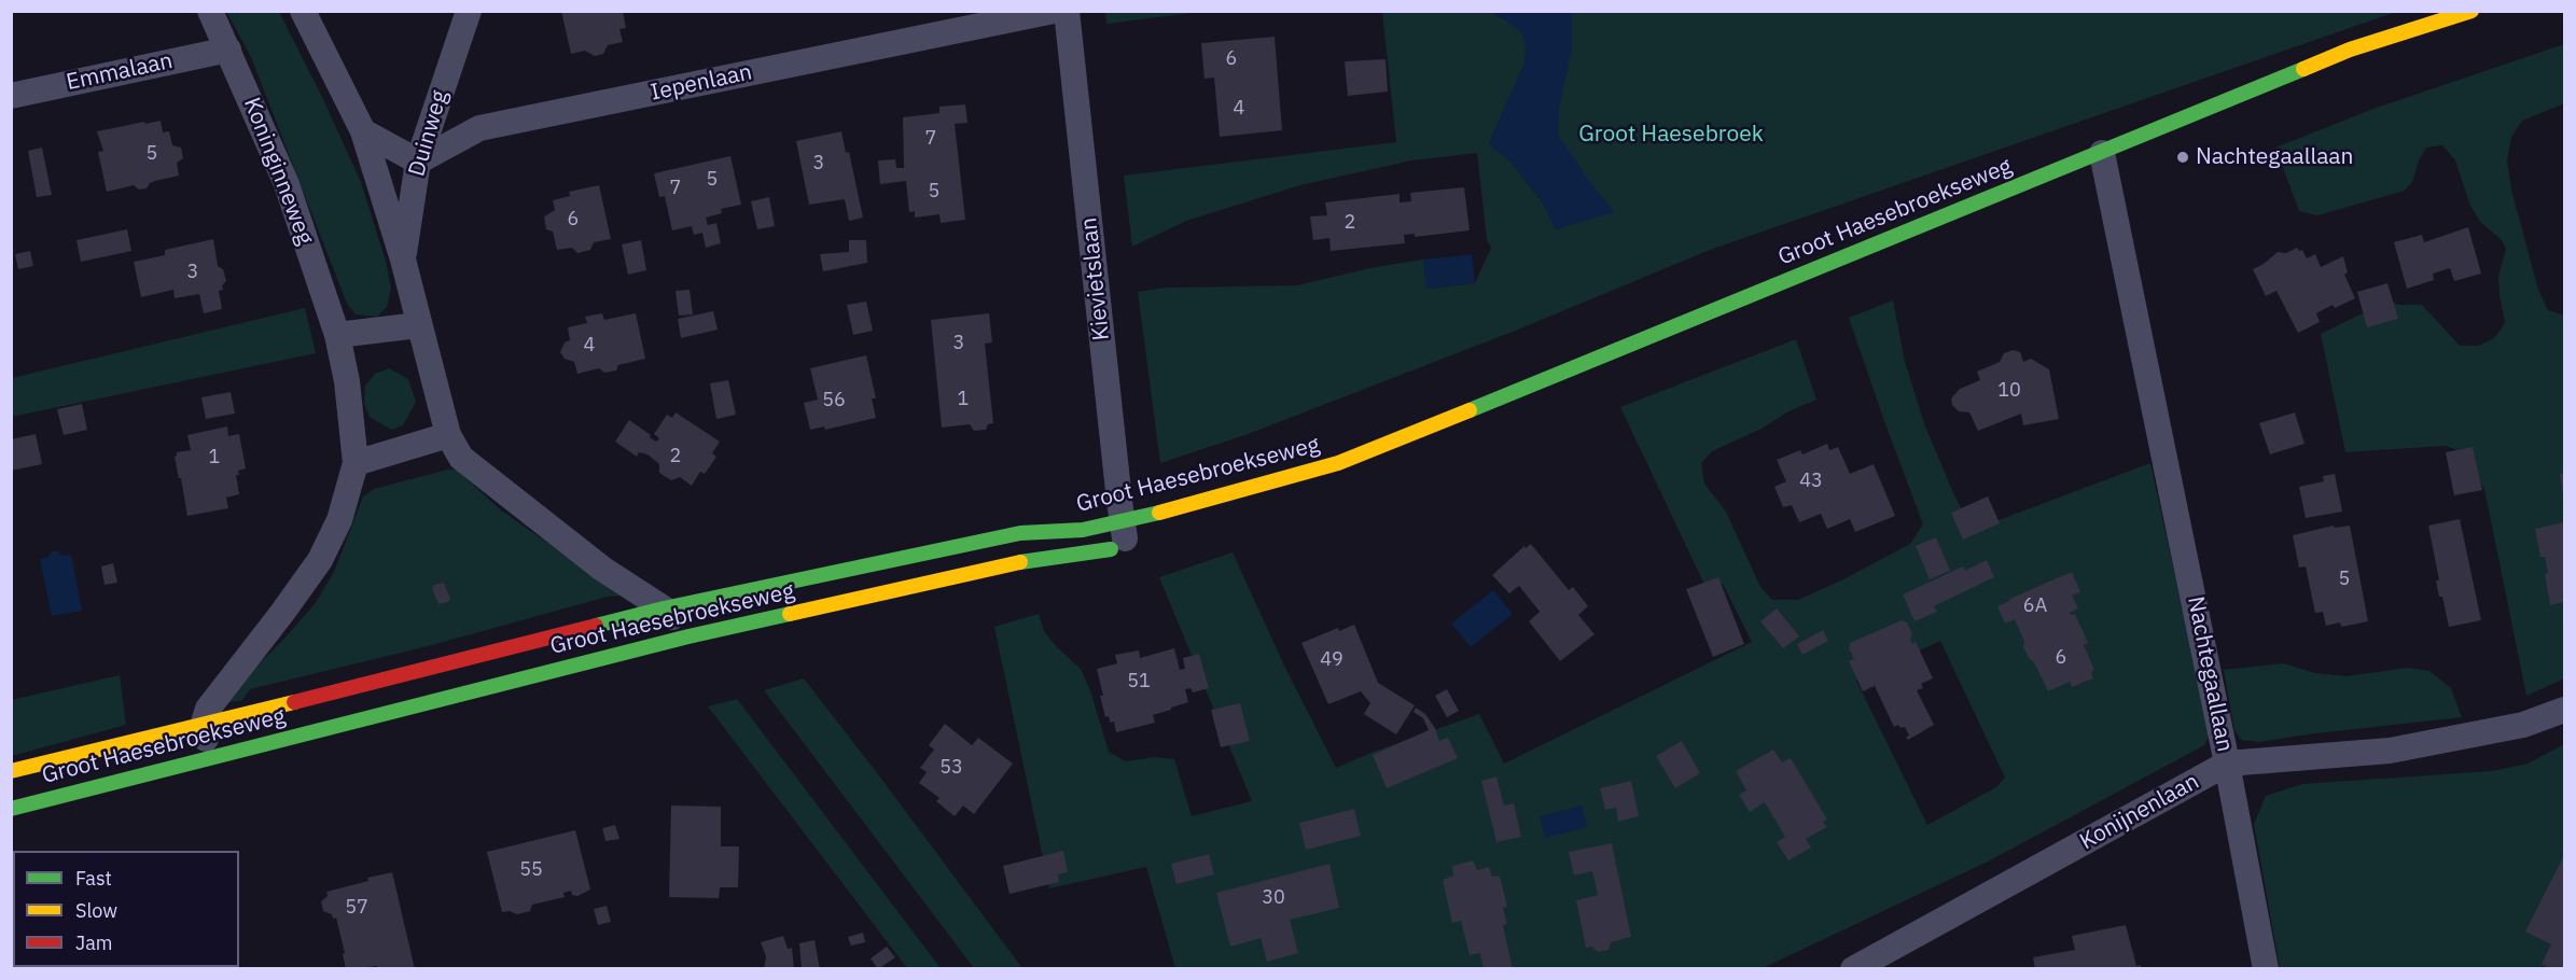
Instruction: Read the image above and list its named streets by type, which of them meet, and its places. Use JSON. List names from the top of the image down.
{
  "streets": {
    "street": [
      "Emmalaan",
      "Iepenlaan",
      "Duinweg",
      "Koninginneweg",
      "Groot Haesebroekseweg",
      "Kievietslaan",
      "Nachtegaallaan",
      "Konijnenlaan"
    ]
  },
  "crossings": [
    ["Emmalaan", "Koninginneweg"],
    ["Iepenlaan", "Duinweg"],
    ["Koninginneweg", "Groot Haesebroekseweg"],
    ["Groot Haesebroekseweg", "Kievietslaan"],
    ["Groot Haesebroekseweg", "Nachtegaallaan"],
    ["Nachtegaallaan", "Konijnenlaan"]
  ],
  "parks": ["Groot Haesebroek"],
  "places": ["Nachtegaallaan"],
  "house_numbers": [
    "6",
    "4",
    "7",
    "5",
    "3",
    "5",
    "7",
    "5",
    "6",
    "2",
    "3",
    "3",
    "4",
    "10",
    "1",
    "56",
    "2",
    "1",
    "43",
    "5",
    "6A",
    "6",
    "49",
    "51",
    "53",
    "55",
    "30",
    "57"
  ],
  "legend": ["Fast", "Slow", "Jam"]
}
